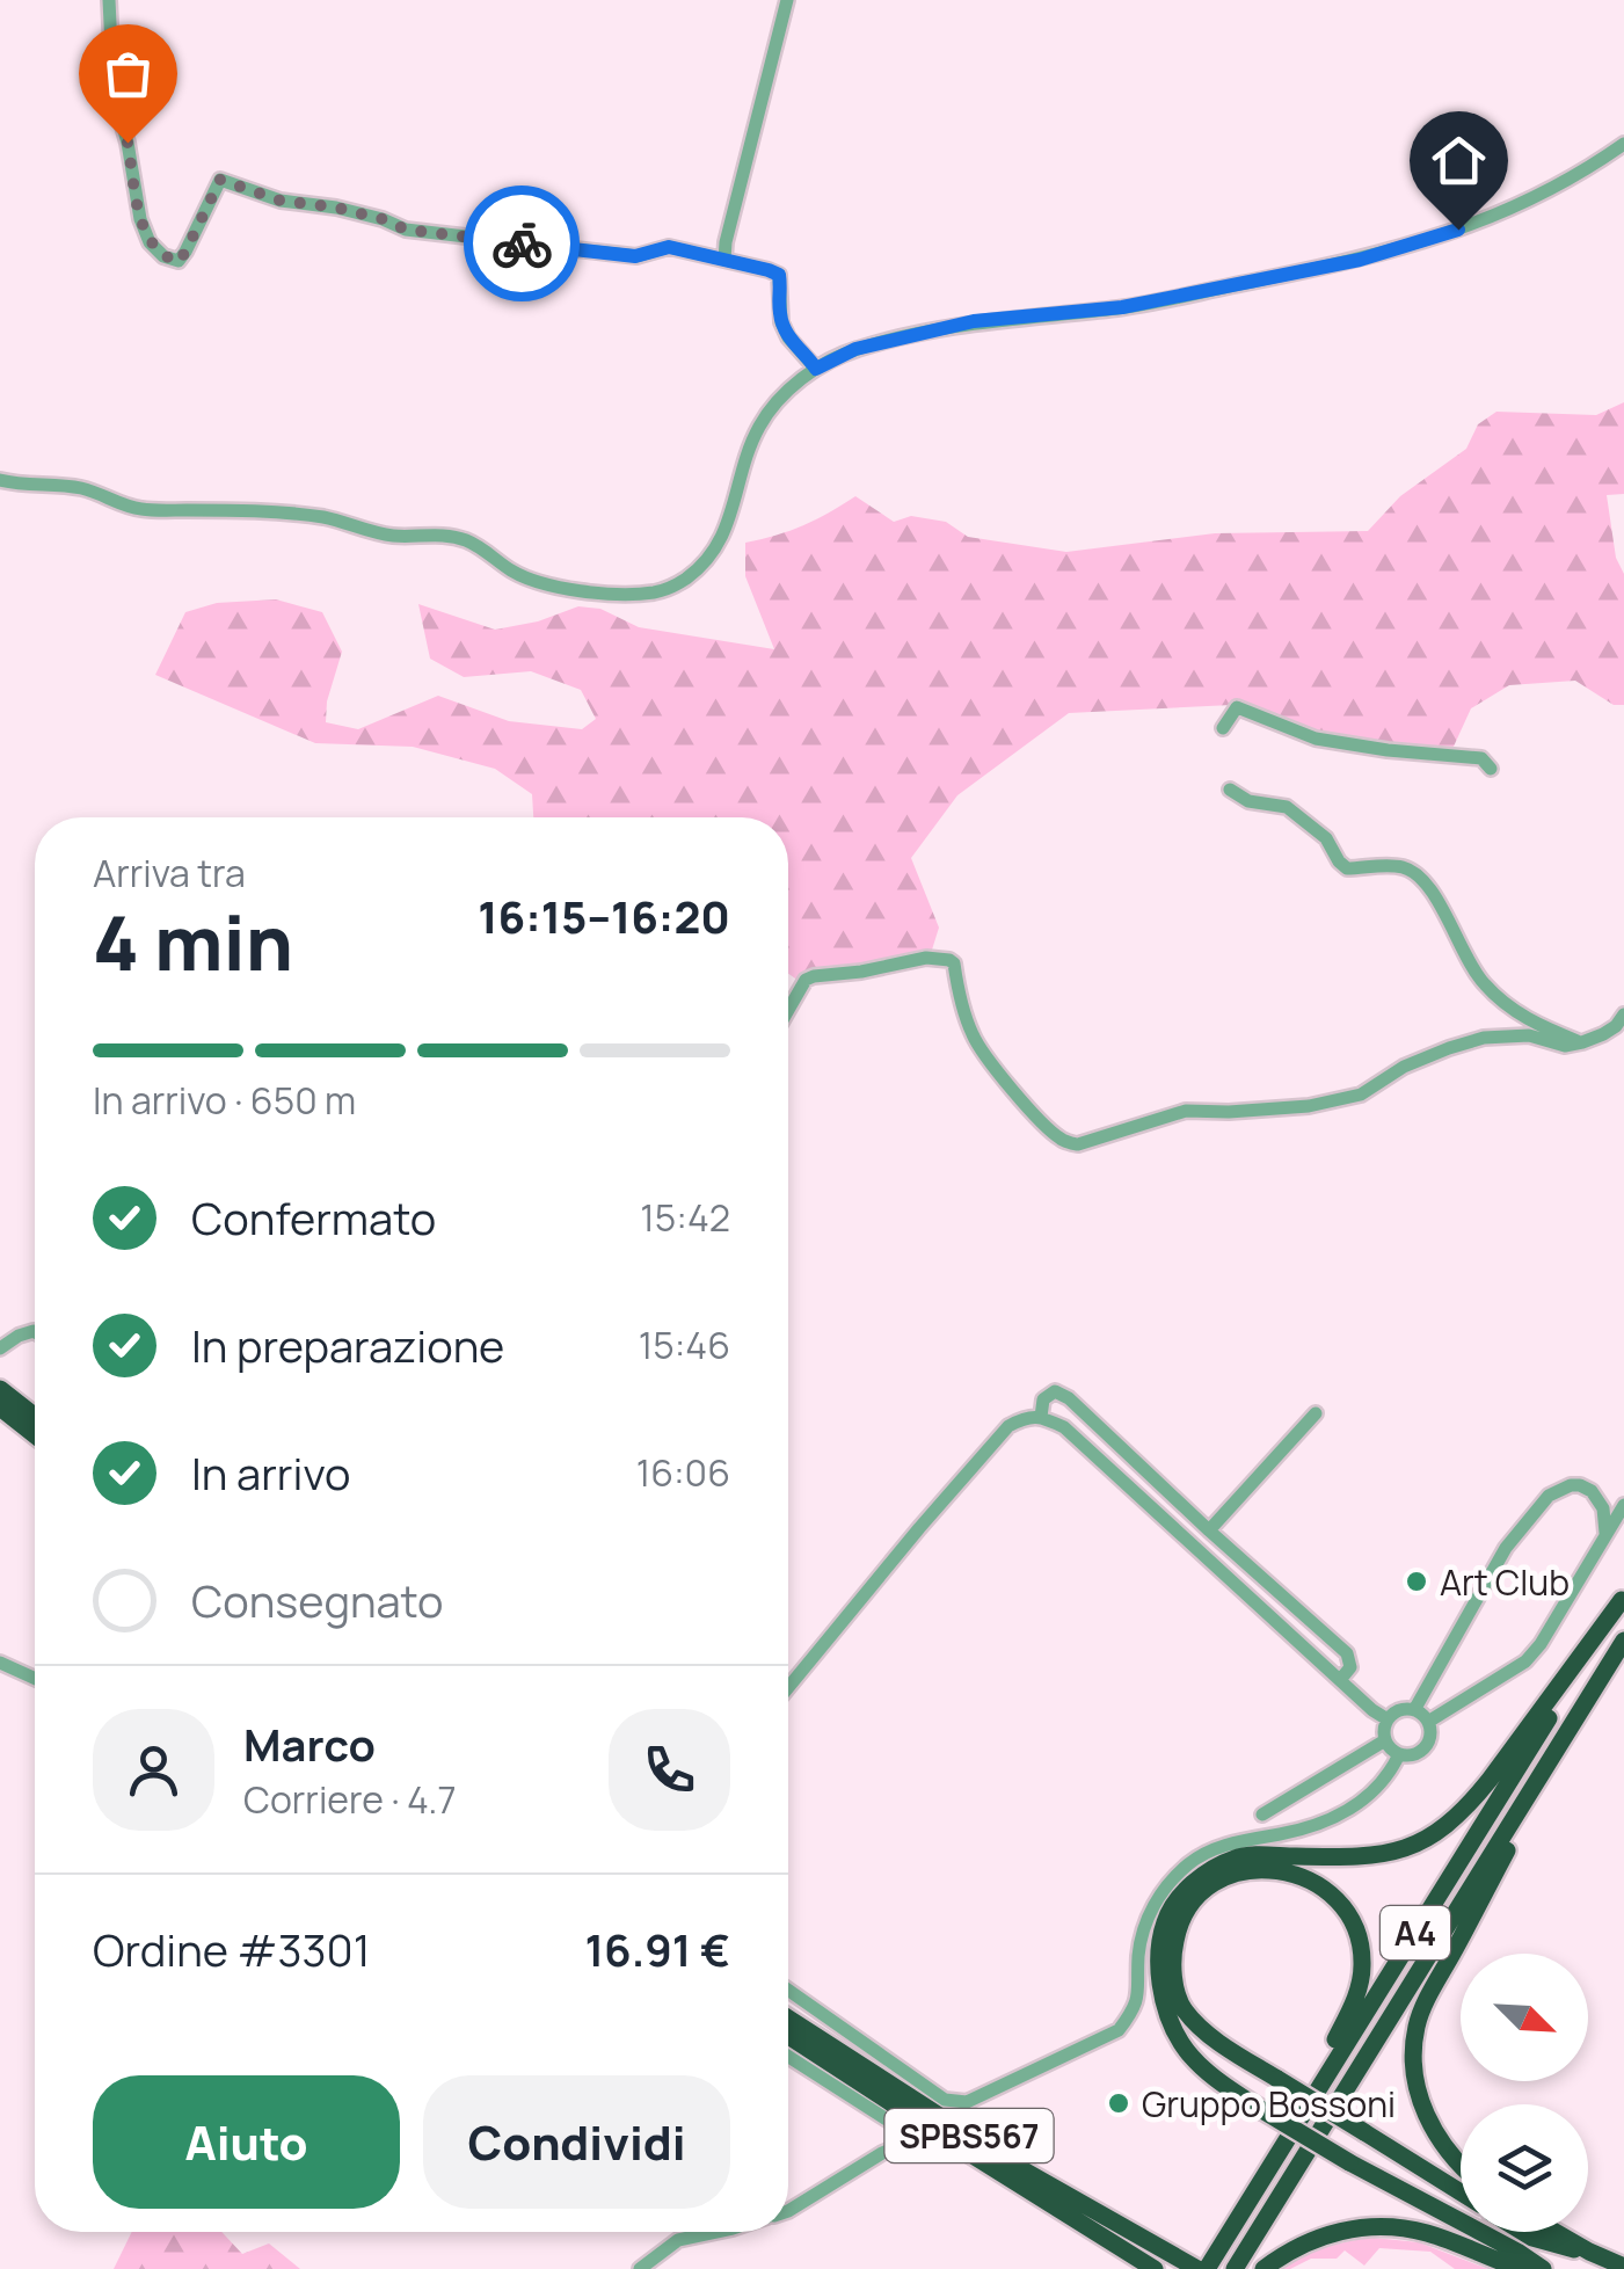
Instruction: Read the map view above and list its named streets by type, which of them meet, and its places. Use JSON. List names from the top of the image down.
{
  "streets": {
    "highway": ["A4", "SPBS567"]
  },
  "places": ["Art Club", "Gruppo Bossoni"],
  "north": "bottom right",
  "page": {
    "heading": ["4 min", "Arriva tra", "16:15–16:20"],
    "panel": [
      "Marco",
      "Corriere · 4.7",
      "Ordine #3301",
      "16.91 €"
    ],
    "bar": "In arrivo · 650 m",
    "list": [
      ["Confermato", "15:42"],
      ["In preparazione", "15:46"],
      ["In arrivo", "16:06"],
      "Consegnato"
    ],
    "buttons": ["Aiuto", "Condividi"]
  }
}
